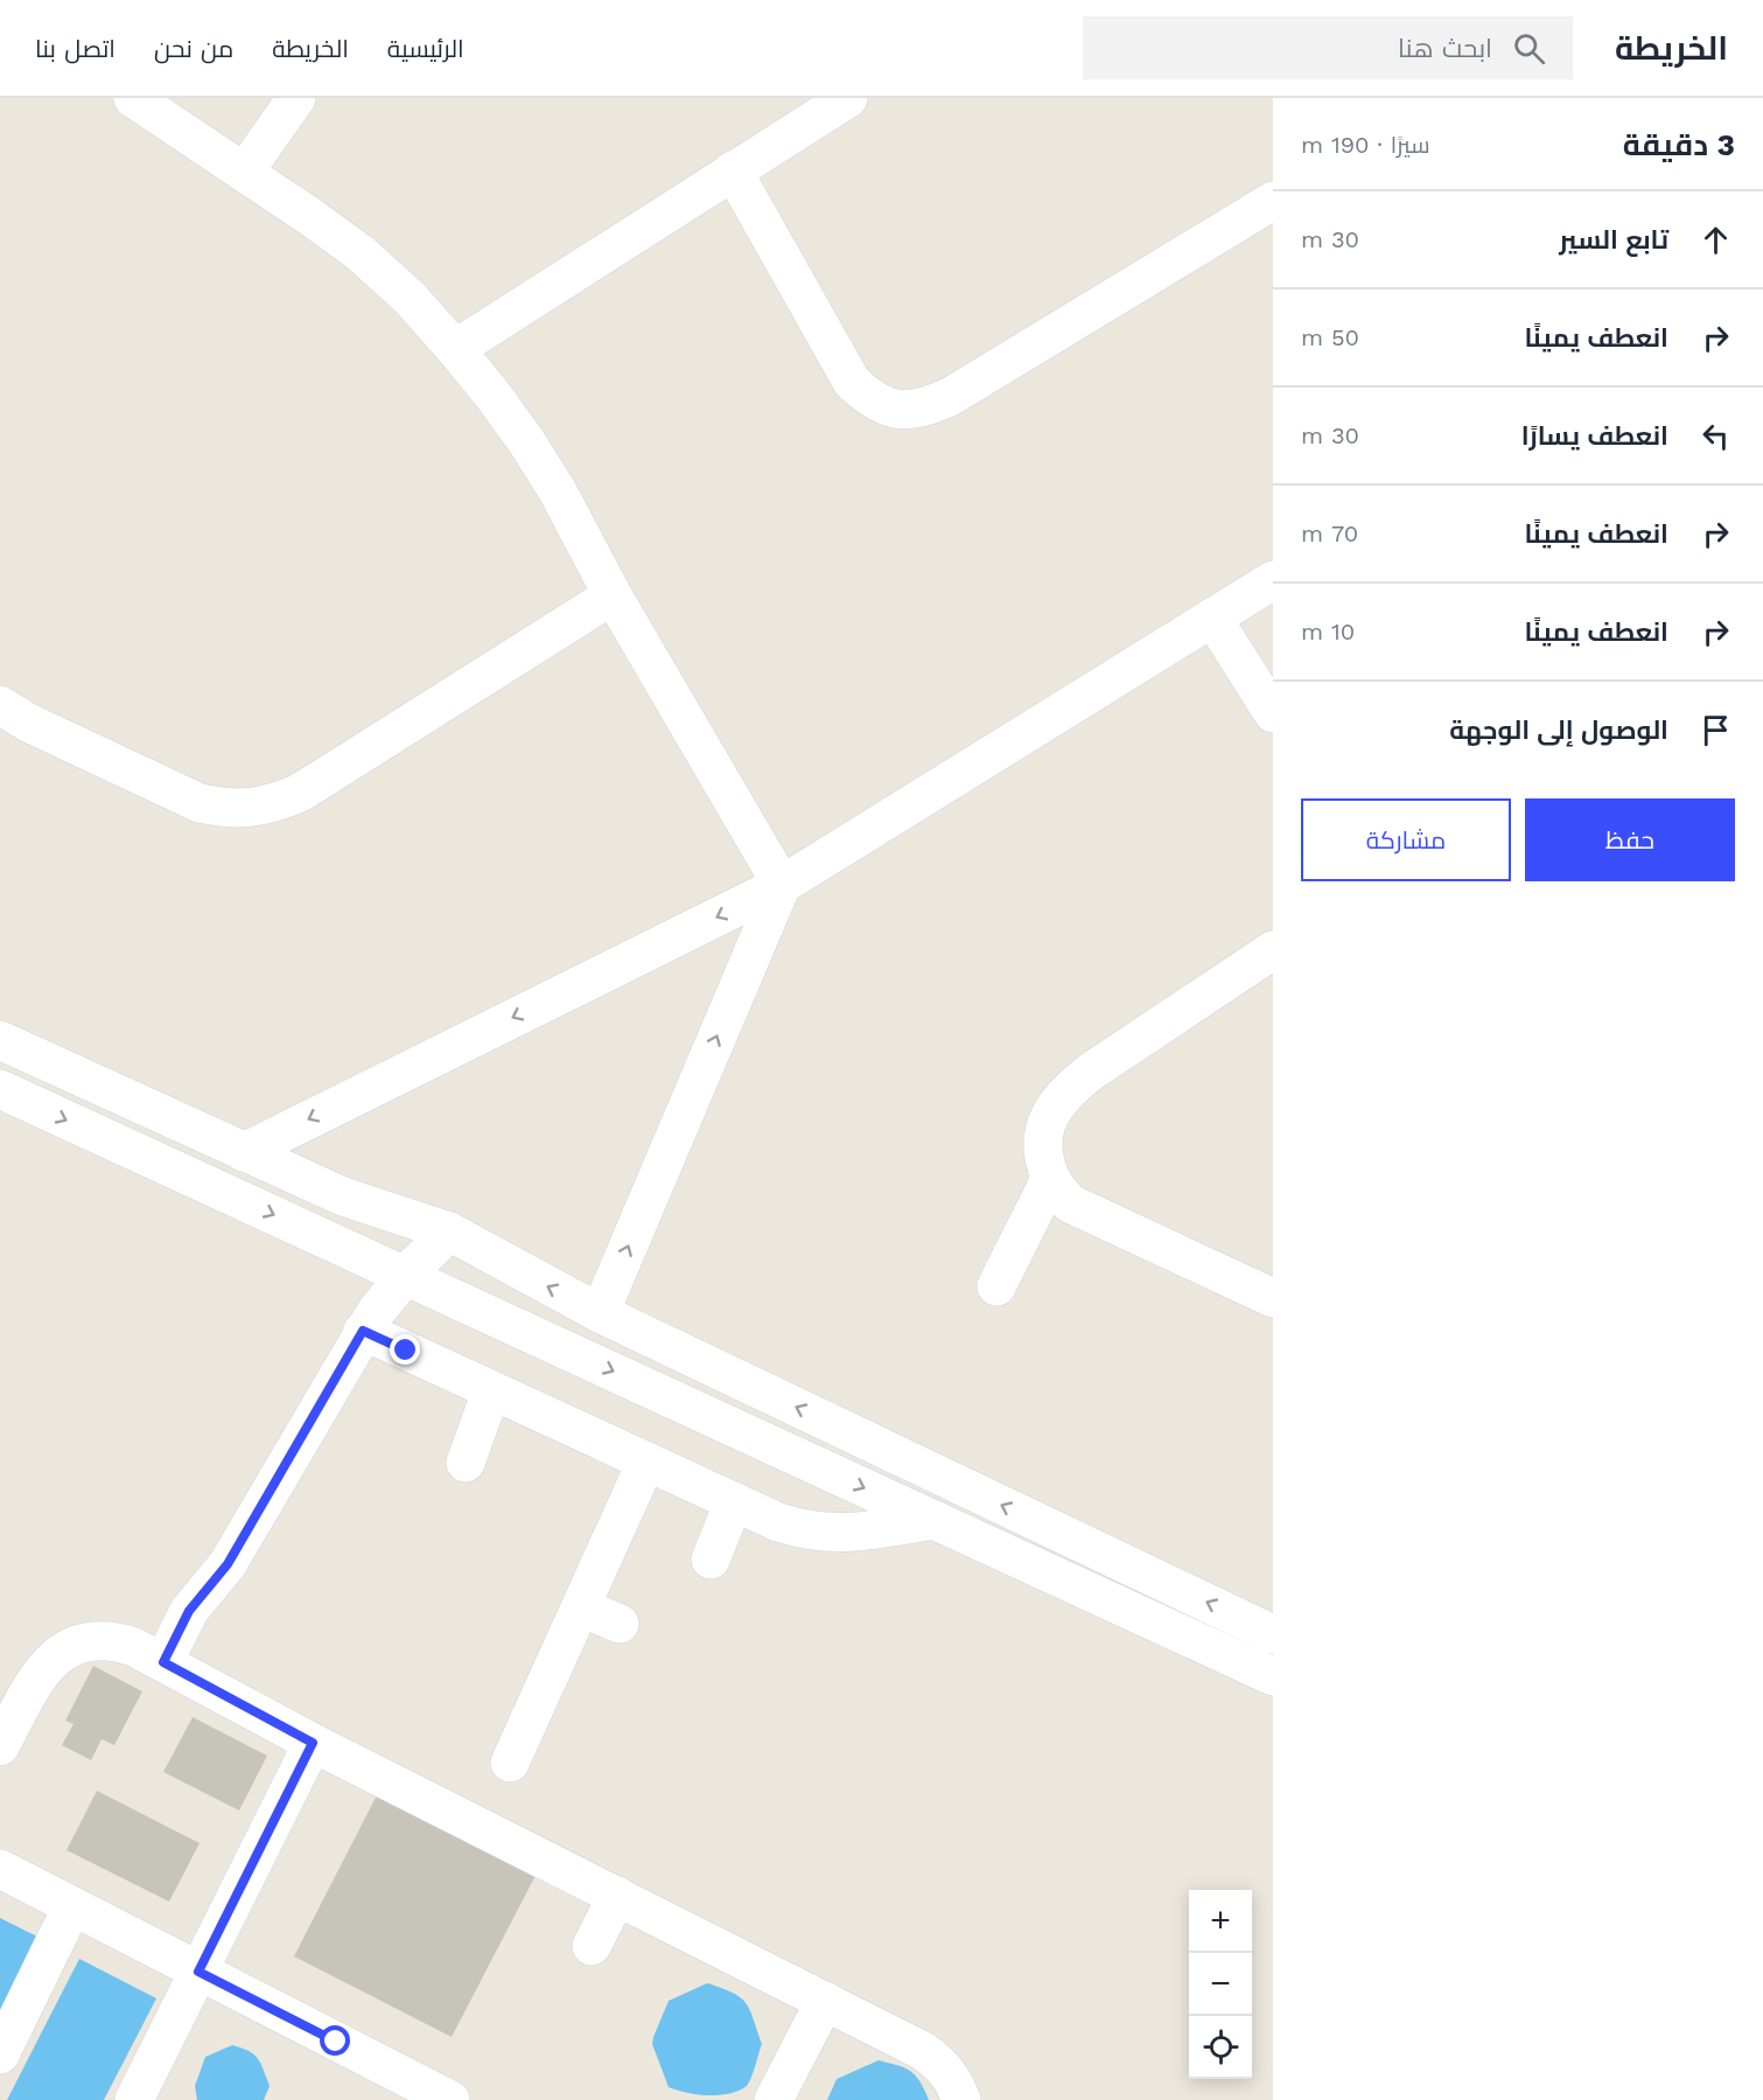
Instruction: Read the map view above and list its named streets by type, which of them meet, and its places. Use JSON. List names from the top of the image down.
{
  "page": {
    "header": "الخريطة",
    "search": "ابحث هنا",
    "nav": [
      "الرئيسية",
      "الخريطة",
      "من نحن",
      "اتصل بنا"
    ],
    "heading": ["3 دقيقة", "سيرًا · 190 m"],
    "list": [
      ["تابع السير", "30 m"],
      ["انعطف يمينًا", "50 m"],
      ["انعطف يسارًا", "30 m"],
      ["انعطف يمينًا", "70 m"],
      ["انعطف يمينًا", "10 m"],
      "الوصول إلى الوجهة"
    ],
    "buttons": ["حفظ", "مشاركة"],
    "map_buttons": ["+", "−"]
  }
}
